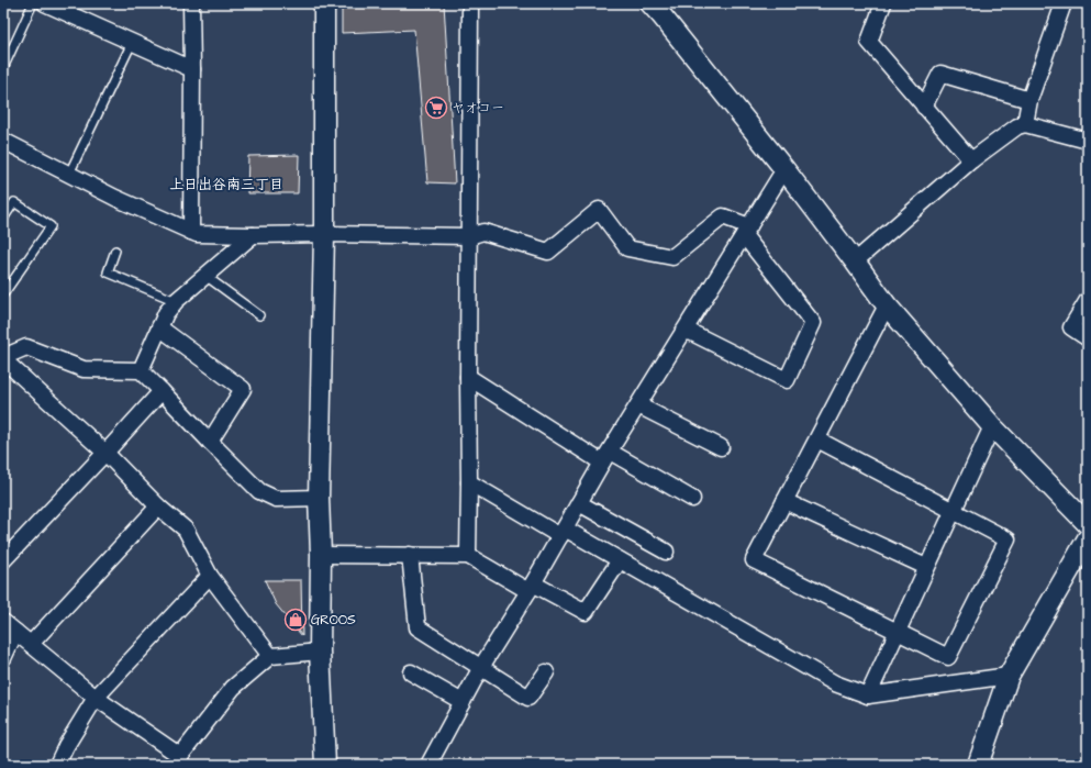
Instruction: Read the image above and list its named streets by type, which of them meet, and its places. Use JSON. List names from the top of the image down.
{
  "districts": ["上日出谷南三丁目"],
  "places": {
    "supermarket": ["ヤオコー"],
    "shop": ["GROOS"]
  }
}
